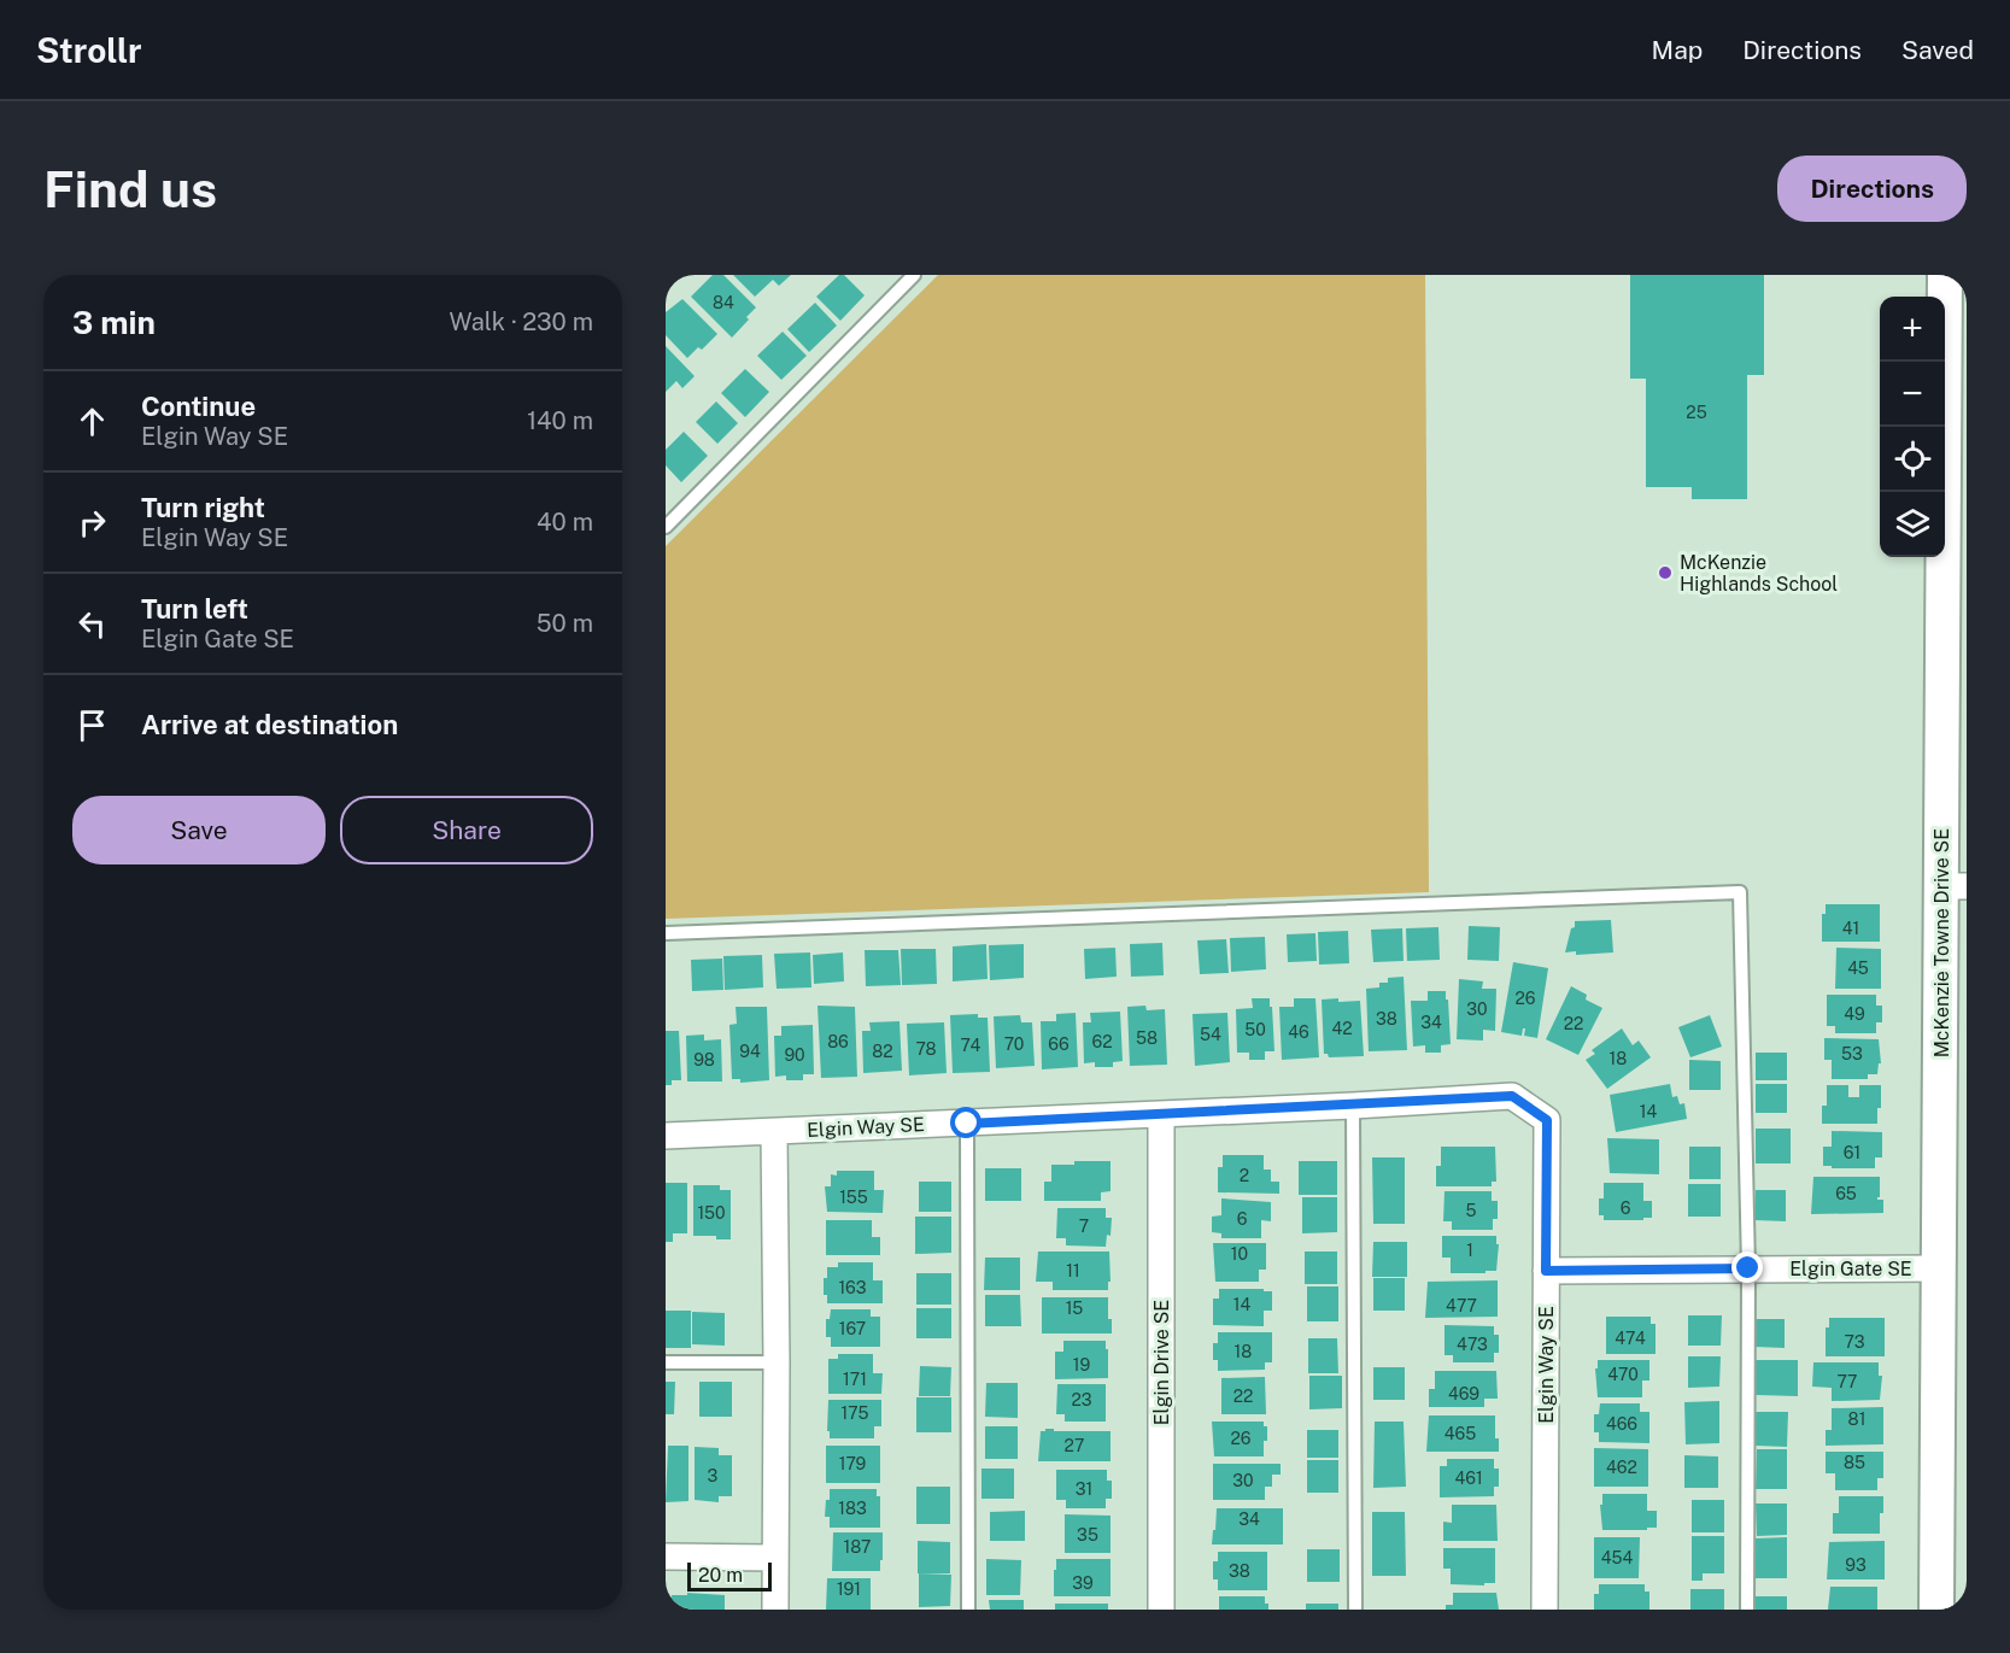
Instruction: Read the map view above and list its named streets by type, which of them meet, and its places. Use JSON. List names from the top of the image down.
{
  "streets": {
    "street": [
      "McKenzie Towne Drive SE",
      "Elgin Way SE",
      "Elgin Gate SE",
      "Elgin Drive SE"
    ]
  },
  "crossings": [
    ["McKenzie Towne Drive SE", "Elgin Gate SE"],
    ["Elgin Way SE", "Elgin Gate SE"],
    ["Elgin Way SE", "Elgin Drive SE"]
  ],
  "places": ["McKenzie Highlands School"],
  "house_numbers": [
    "84",
    "25",
    "41",
    "45",
    "26",
    "30",
    "49",
    "38",
    "34",
    "22",
    "42",
    "50",
    "46",
    "54",
    "58",
    "86",
    "62",
    "70",
    "66",
    "74",
    "78",
    "94",
    "82",
    "53",
    "90",
    "18",
    "98",
    "14",
    "61",
    "2",
    "65",
    "155",
    "6",
    "5",
    "150",
    "6",
    "7",
    "1",
    "10",
    "11",
    "163",
    "14",
    "477",
    "15",
    "167",
    "474",
    "73",
    "473",
    "18",
    "19",
    "470",
    "171",
    "77",
    "469",
    "22",
    "23",
    "175",
    "81",
    "466",
    "465",
    "26",
    "27",
    "85",
    "179",
    "462",
    "3",
    "461",
    "30",
    "31",
    "183",
    "34",
    "35",
    "187",
    "454",
    "93",
    "38",
    "39",
    "191"
  ],
  "scale_bar": "20 m",
  "page": {
    "header": "Strollr",
    "nav": ["Map", "Directions", "Saved"],
    "buttons": [
      "Directions",
      ["Save", "Share"]
    ],
    "title": "Find us",
    "heading": ["3 min", "Walk · 230 m"],
    "map_buttons": ["+", "−"],
    "list": [
      ["Continue", "Elgin Way SE", "140 m"],
      ["Turn right", "Elgin Way SE", "40 m"],
      ["Turn left", "Elgin Gate SE", "50 m"],
      "Arrive at destination"
    ],
    "scale": "20 m"
  }
}
